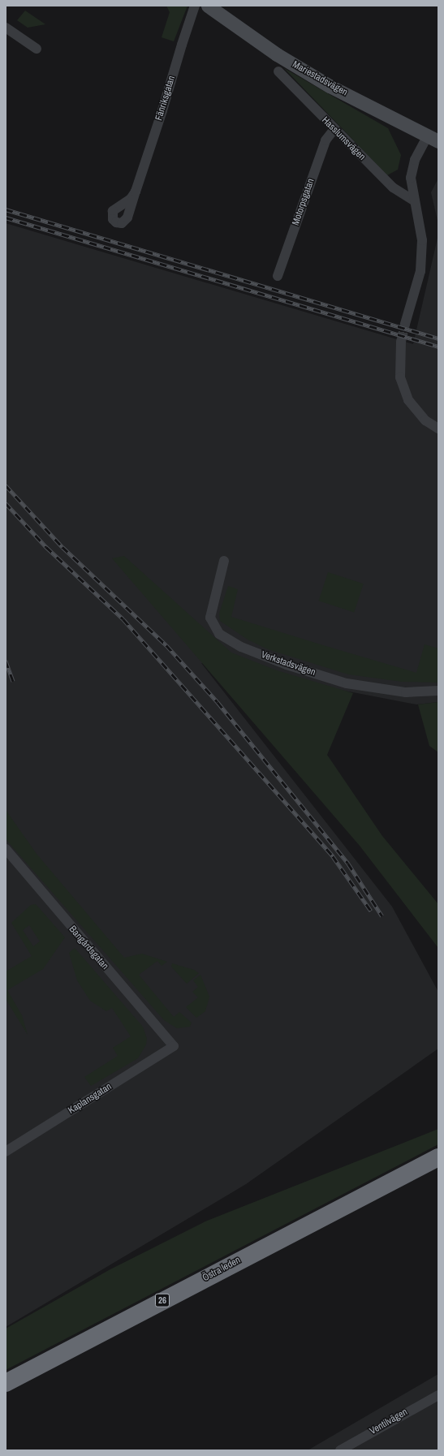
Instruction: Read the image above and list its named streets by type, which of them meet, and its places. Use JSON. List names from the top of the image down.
{
  "streets": {
    "highway": ["Östra leden", "26"],
    "street": [
      "Mariestadsvägen",
      "Fänriksgatan",
      "Hasslumsvägen",
      "Motorpsgatan",
      "Verkstadsvägen",
      "Bangårdsgatan",
      "Kaplansgatan",
      "Ventilvägen"
    ]
  },
  "crossings": [
    ["Hasslumsvägen", "Motorpsgatan"],
    ["Bangårdsgatan", "Kaplansgatan"]
  ]
}
